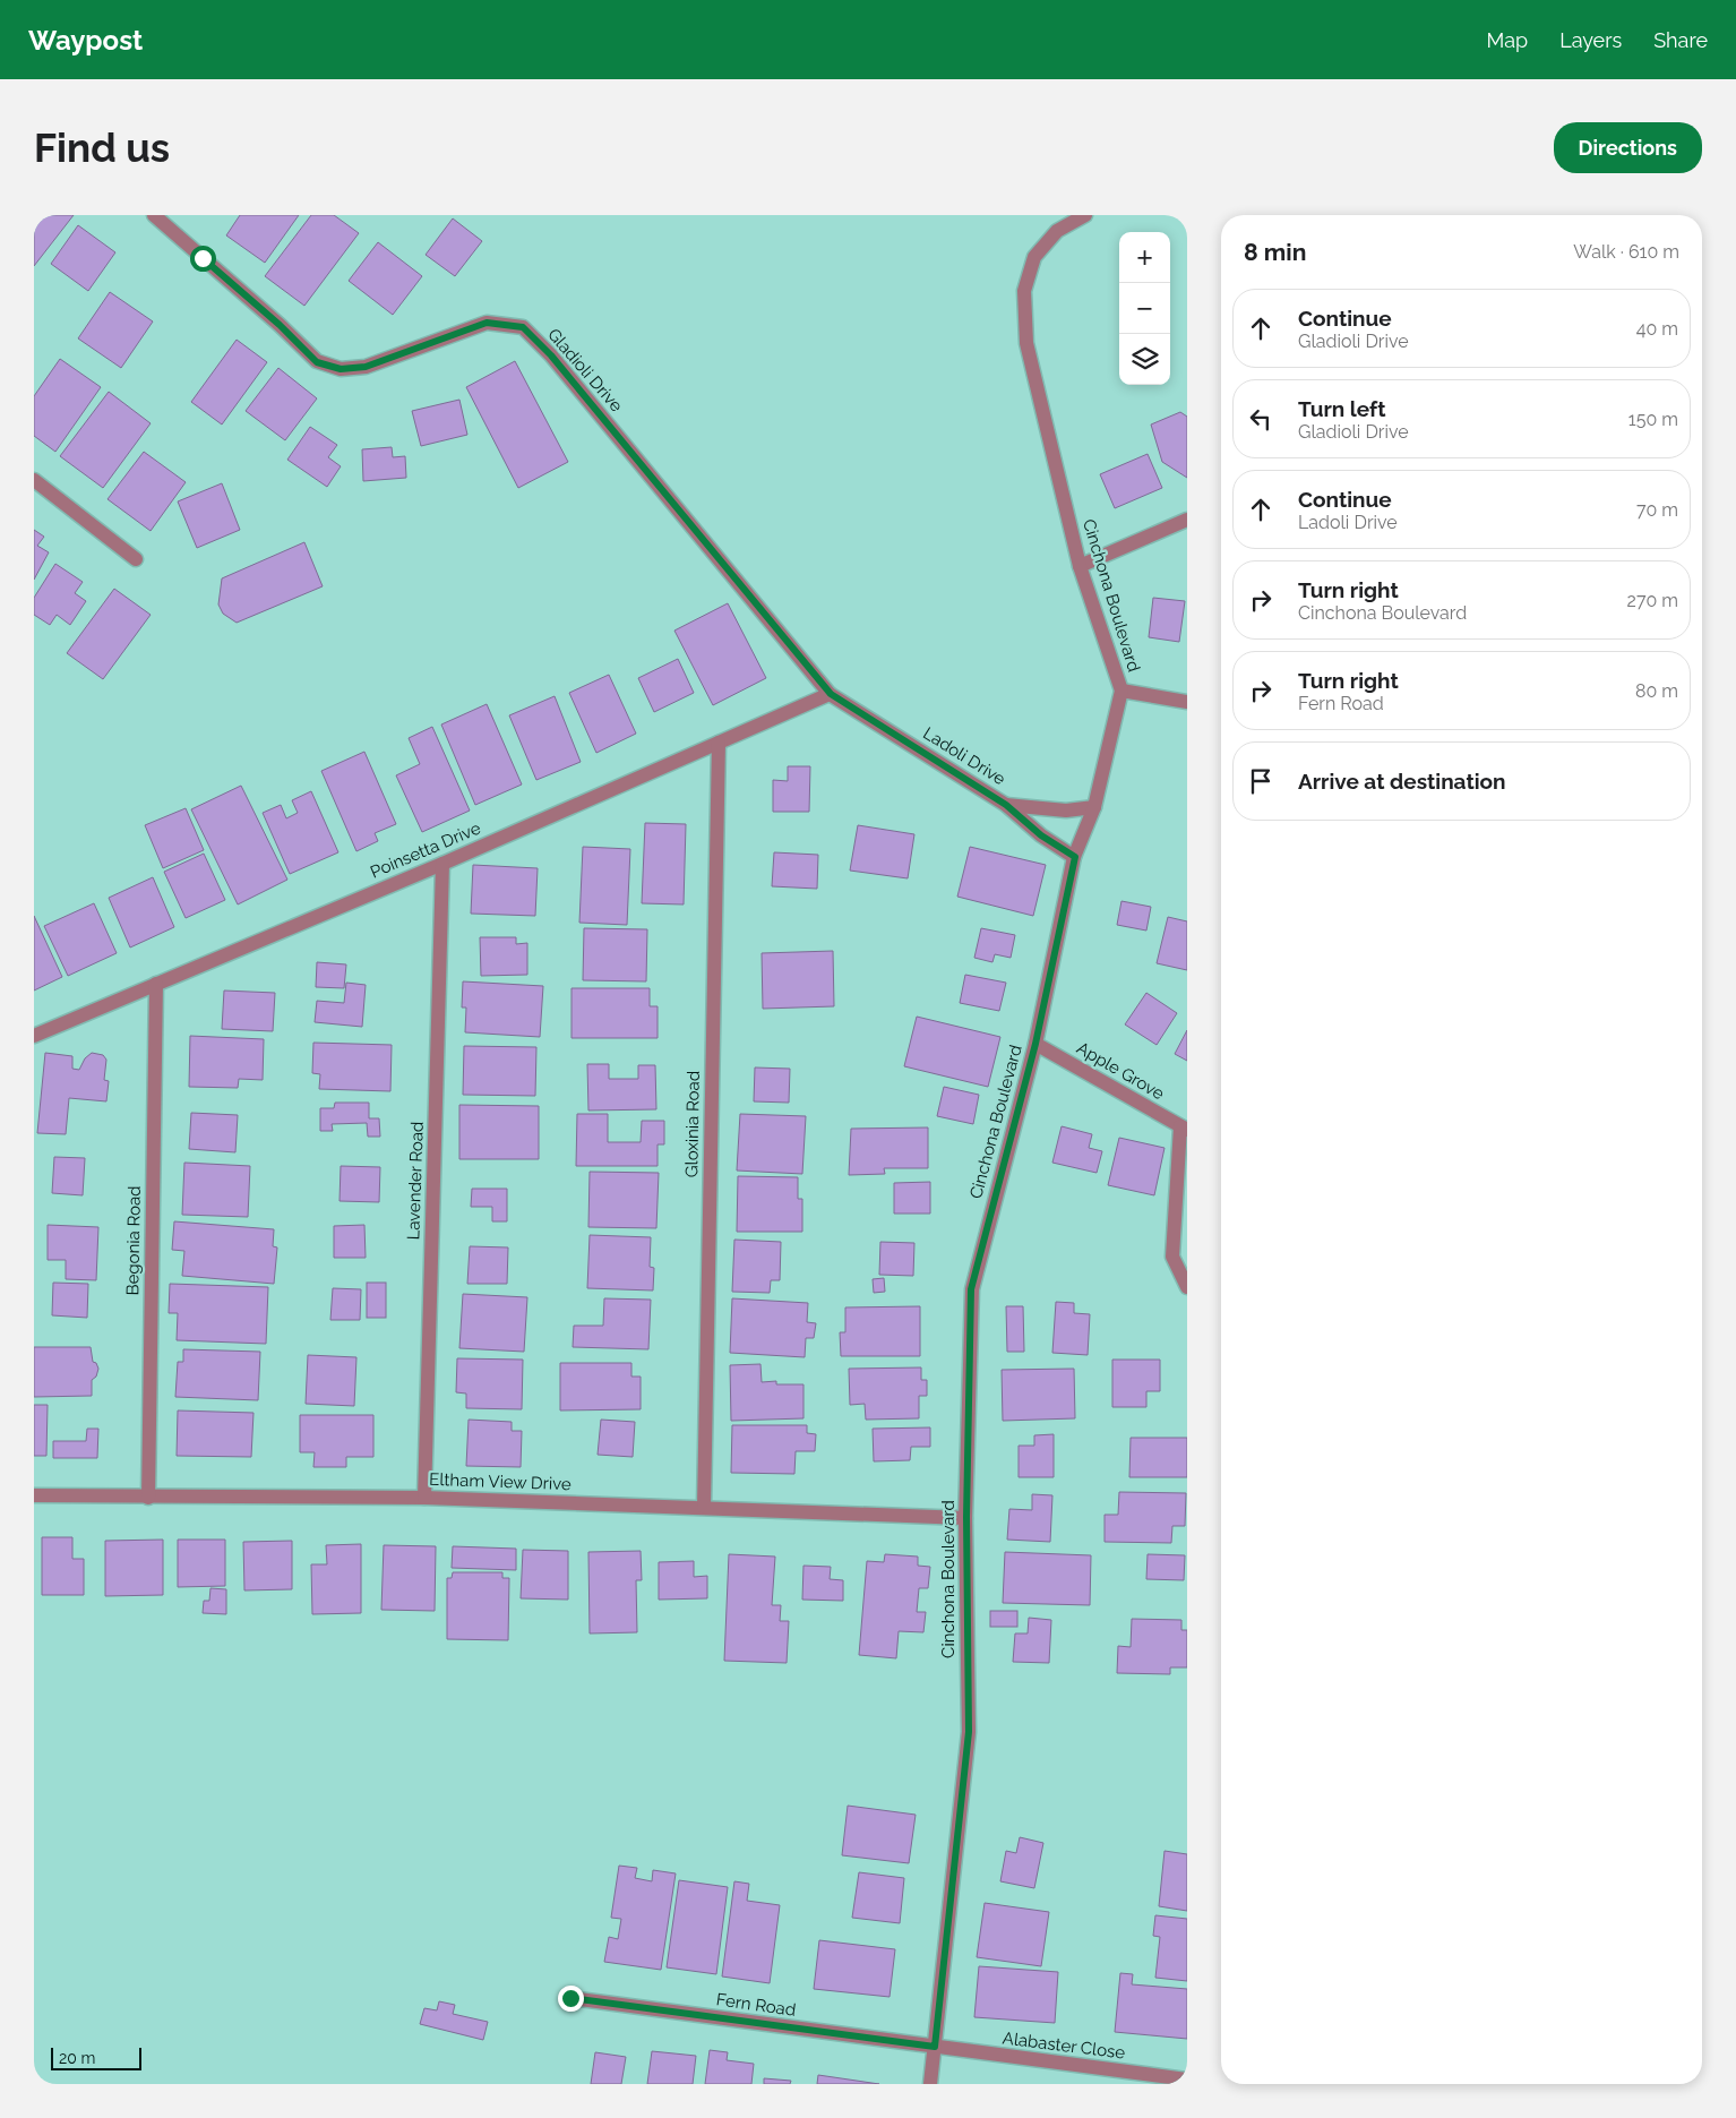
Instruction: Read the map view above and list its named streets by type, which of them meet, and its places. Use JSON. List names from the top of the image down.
{
  "streets": {
    "street": [
      "Gladioli Drive",
      "Cinchona Boulevard",
      "Ladoli Drive",
      "Poinsetta Drive",
      "Apple Grove",
      "Gloxinia Road",
      "Lavender Road",
      "Begonia Road",
      "Eltham View Drive",
      "Fern Road",
      "Alabaster Close"
    ]
  },
  "crossings": [
    ["Gladioli Drive", "Ladoli Drive"],
    ["Gladioli Drive", "Poinsetta Drive"],
    ["Cinchona Boulevard", "Ladoli Drive"],
    ["Cinchona Boulevard", "Apple Grove"],
    ["Cinchona Boulevard", "Eltham View Drive"],
    ["Cinchona Boulevard", "Fern Road"],
    ["Cinchona Boulevard", "Alabaster Close"],
    ["Ladoli Drive", "Poinsetta Drive"],
    ["Poinsetta Drive", "Gloxinia Road"],
    ["Poinsetta Drive", "Lavender Road"],
    ["Poinsetta Drive", "Begonia Road"],
    ["Gloxinia Road", "Eltham View Drive"],
    ["Lavender Road", "Eltham View Drive"],
    ["Begonia Road", "Eltham View Drive"],
    ["Fern Road", "Alabaster Close"]
  ],
  "scale_bar": "20 m",
  "page": {
    "header": "Waypost",
    "nav": ["Map", "Layers", "Share"],
    "buttons": "Directions",
    "title": "Find us",
    "heading": ["8 min", "Walk · 610 m"],
    "map_buttons": ["+", "−"],
    "list": [
      ["Continue", "Gladioli Drive", "40 m"],
      ["Turn left", "Gladioli Drive", "150 m"],
      ["Continue", "Ladoli Drive", "70 m"],
      ["Turn right", "Cinchona Boulevard", "270 m"],
      ["Turn right", "Fern Road", "80 m"],
      "Arrive at destination"
    ],
    "scale": "20 m"
  }
}
